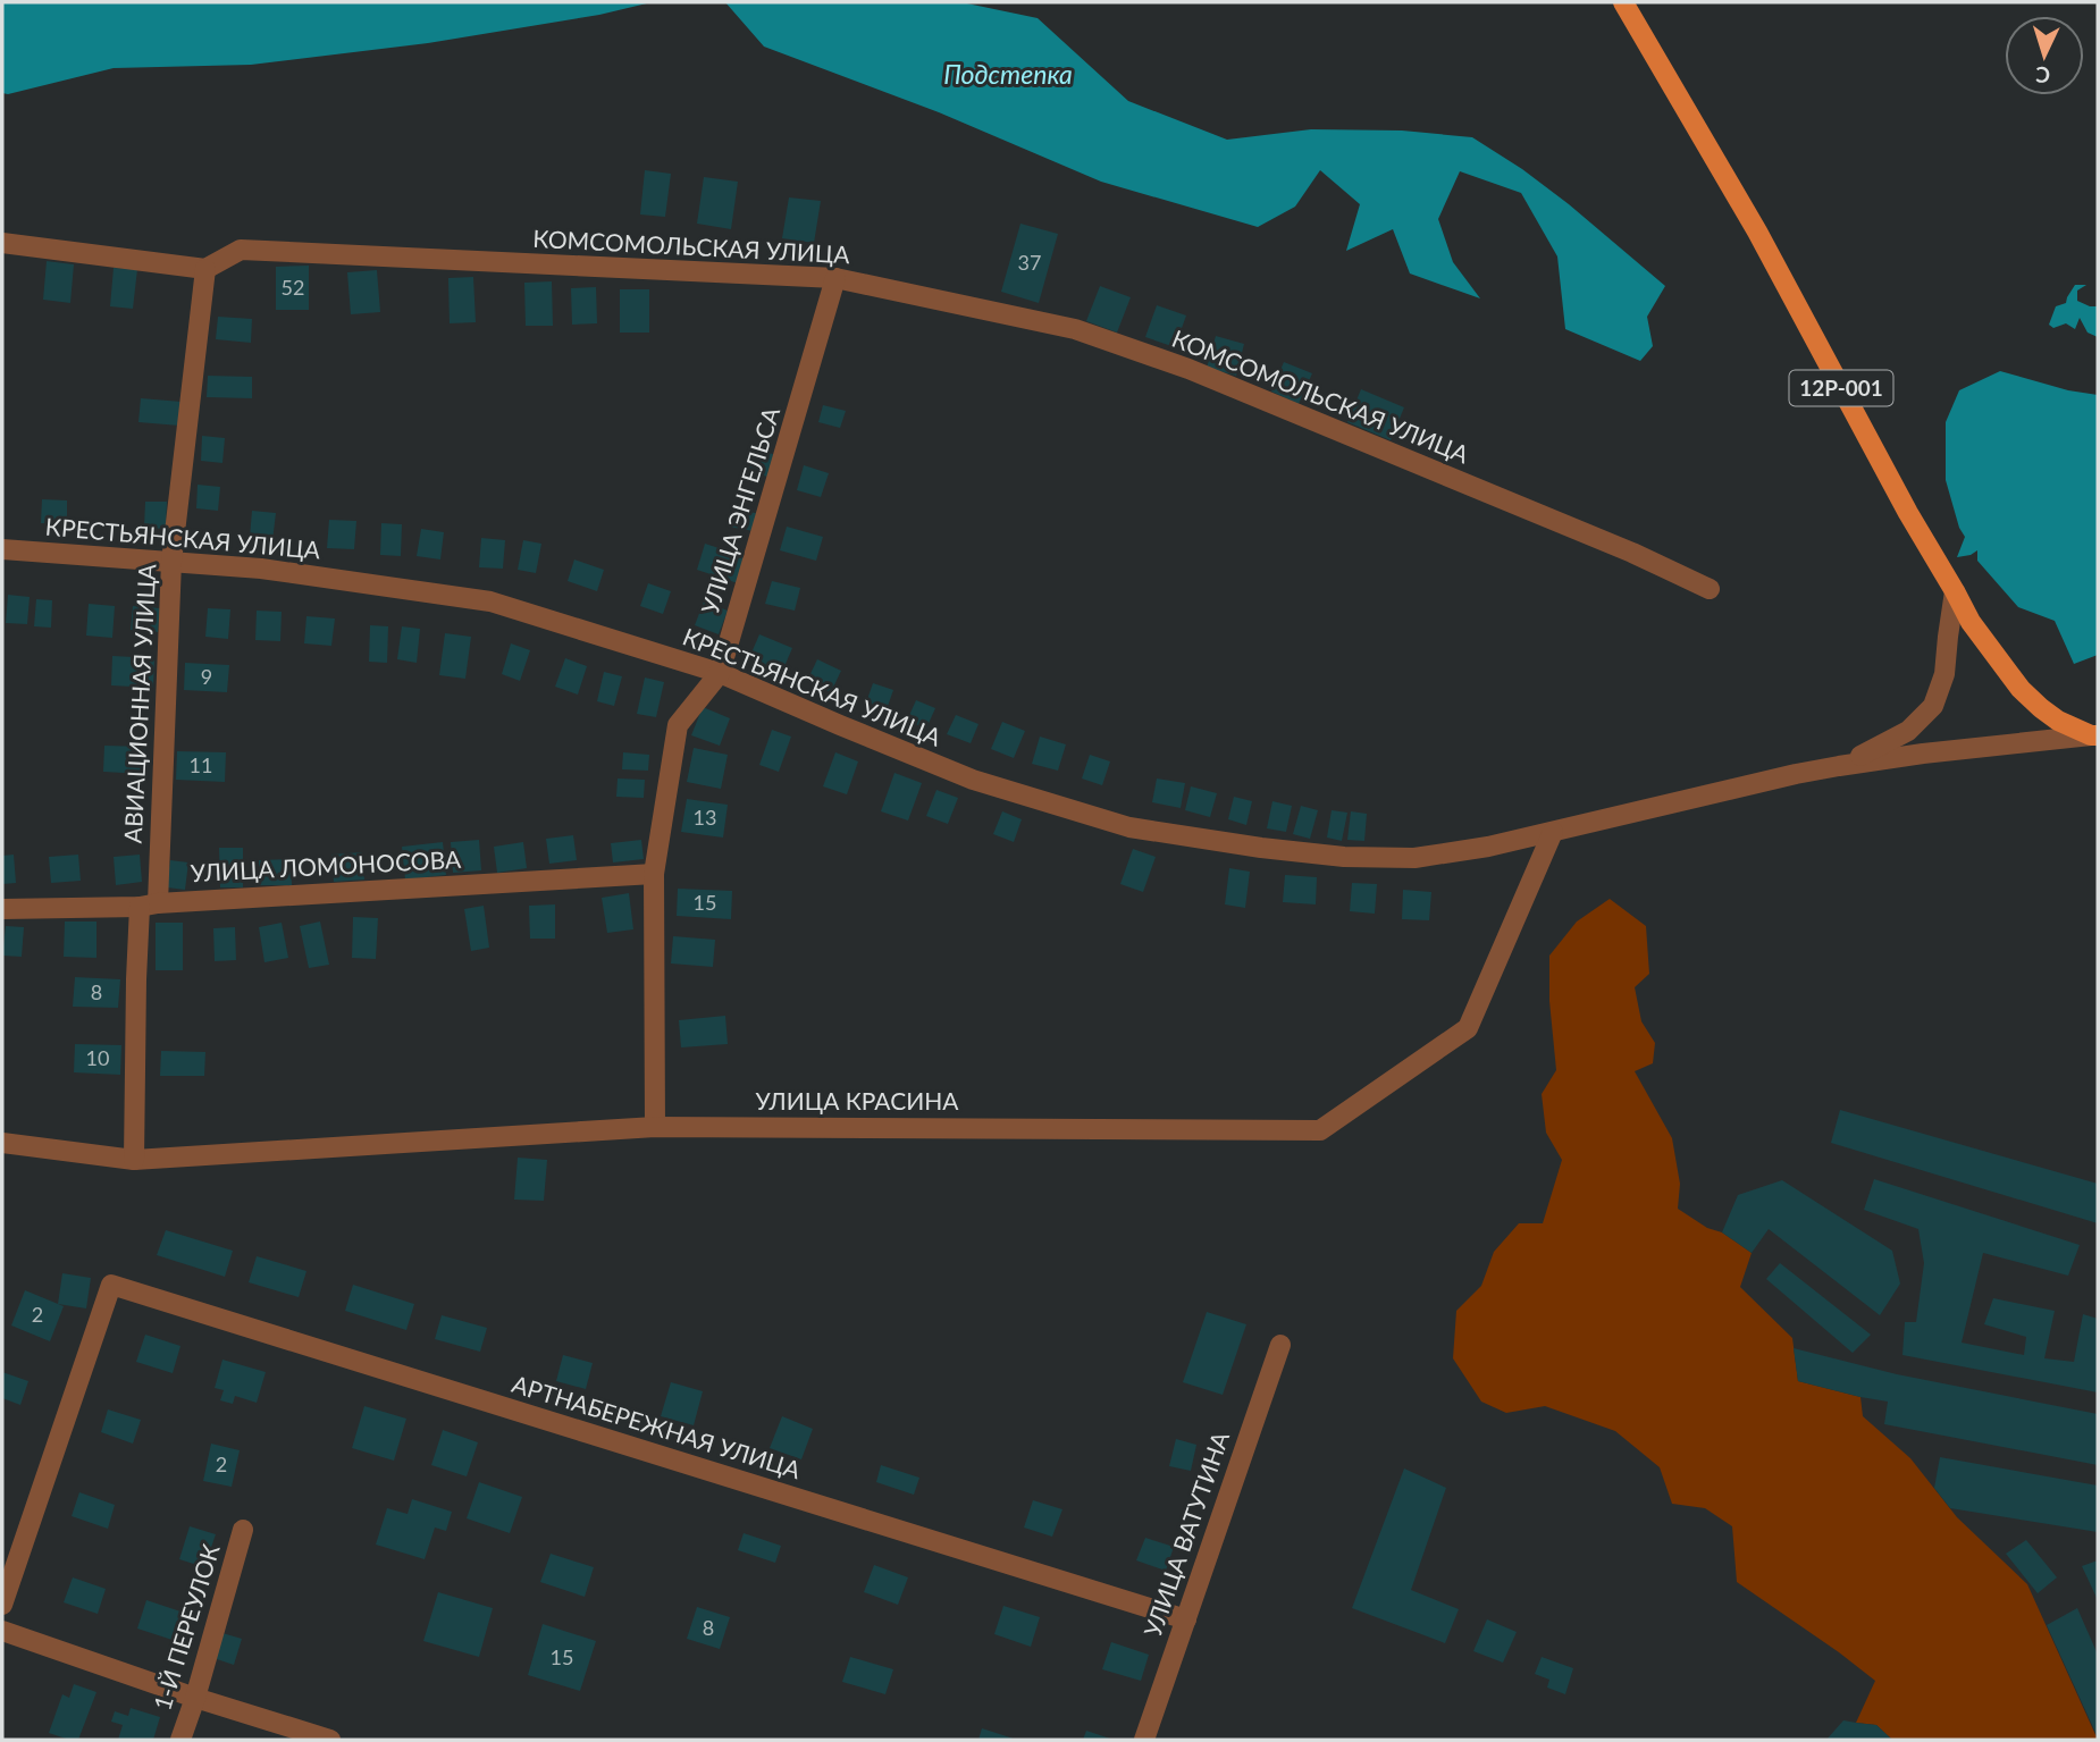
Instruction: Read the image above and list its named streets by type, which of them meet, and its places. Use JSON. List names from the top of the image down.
{
  "streets": {
    "main road": ["12Р-001"],
    "street": [
      "КОМСОМОЛЬСКАЯ УЛИЦА",
      "УЛИЦА ЭНГЕЛЬСА",
      "КРЕСТЬЯНСКАЯ УЛИЦА",
      "АВИАЦИОННАЯ УЛИЦА",
      "УЛИЦА ЛОМОНОСОВА",
      "УЛИЦА КРАСИНА",
      "АРТНАБЕРЕЖНАЯ УЛИЦА",
      "УЛИЦА ВАТУТИНА",
      "1-Й ПЕРЕУЛОК"
    ]
  },
  "crossings": [
    ["КОМСОМОЛЬСКАЯ УЛИЦА", "УЛИЦА ЭНГЕЛЬСА"],
    ["КОМСОМОЛЬСКАЯ УЛИЦА", "АВИАЦИОННАЯ УЛИЦА"],
    ["УЛИЦА ЭНГЕЛЬСА", "КРЕСТЬЯНСКАЯ УЛИЦА"],
    ["УЛИЦА ЭНГЕЛЬСА", "УЛИЦА ЛОМОНОСОВА"],
    ["УЛИЦА ЭНГЕЛЬСА", "УЛИЦА КРАСИНА"],
    ["КРЕСТЬЯНСКАЯ УЛИЦА", "АВИАЦИОННАЯ УЛИЦА"],
    ["КРЕСТЬЯНСКАЯ УЛИЦА", "УЛИЦА КРАСИНА"],
    ["АВИАЦИОННАЯ УЛИЦА", "УЛИЦА ЛОМОНОСОВА"],
    ["АВИАЦИОННАЯ УЛИЦА", "УЛИЦА КРАСИНА"],
    ["АРТНАБЕРЕЖНАЯ УЛИЦА", "УЛИЦА ВАТУТИНА"]
  ],
  "water": ["Подстепка"],
  "house_numbers": [
    "37",
    "52",
    "9",
    "11",
    "13",
    "15",
    "8",
    "10",
    "2",
    "2",
    "8",
    "15"
  ],
  "north": "bottom"
}
